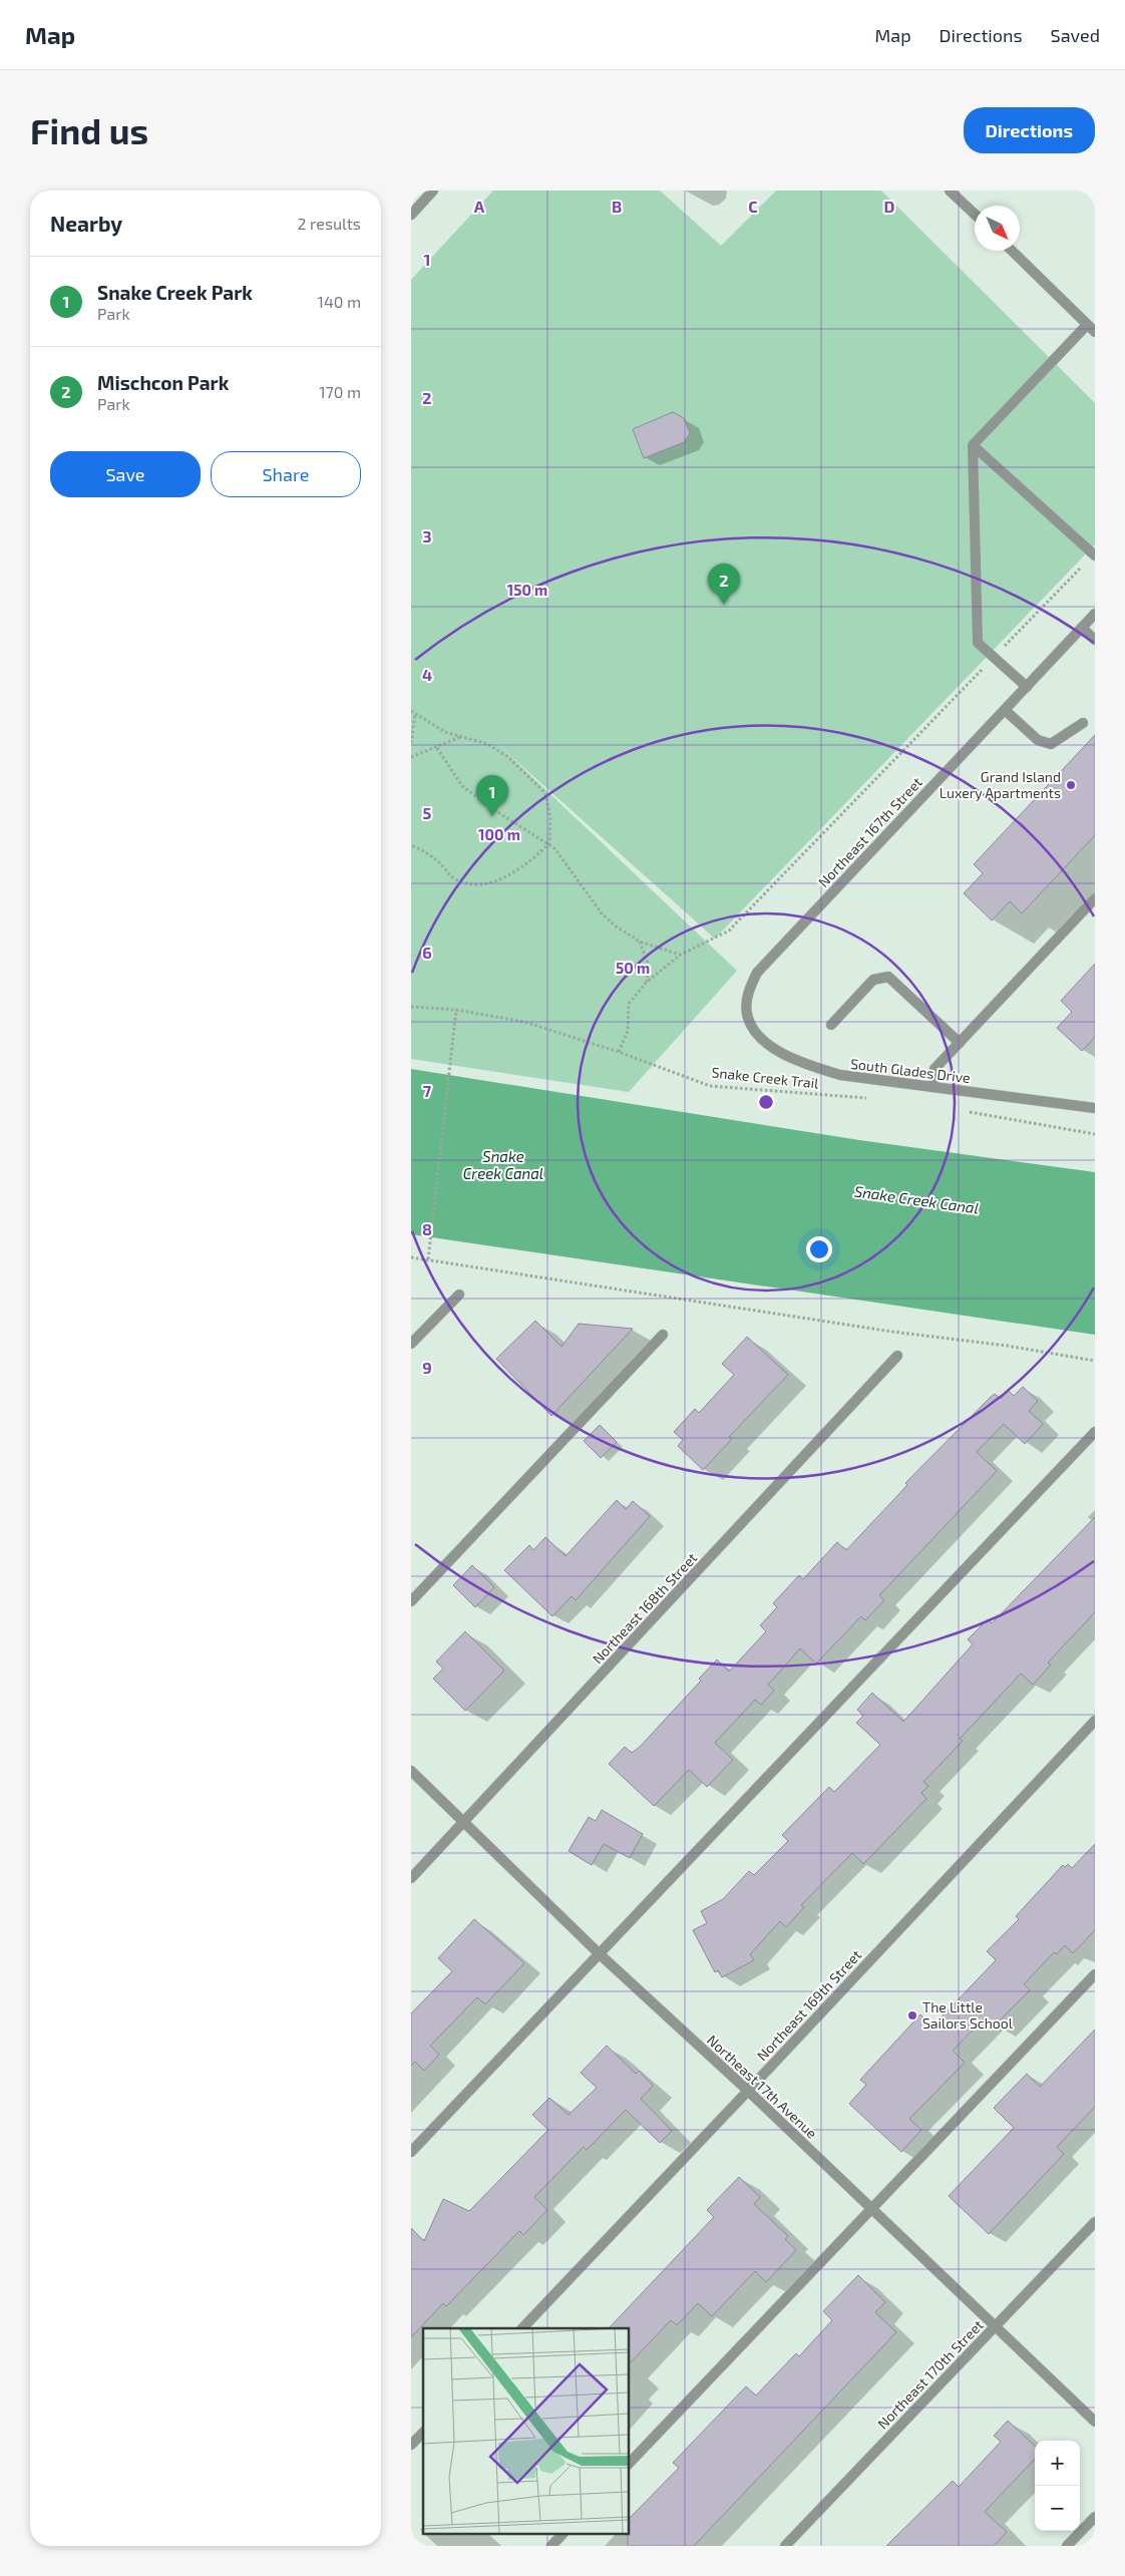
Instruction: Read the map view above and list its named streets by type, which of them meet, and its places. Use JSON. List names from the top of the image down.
{
  "streets": {
    "street": [
      "Northeast 167th Street",
      "South Glades Drive",
      "Northeast 168th Street",
      "Northeast 169th Street",
      "Northeast 17th Avenue",
      "Northeast 170th Street"
    ],
    "path": ["Snake Creek Trail"]
  },
  "crossings": [
    ["Northeast 167th Street", "South Glades Drive"],
    ["Northeast 168th Street", "Northeast 17th Avenue"],
    ["Northeast 169th Street", "Northeast 17th Avenue"],
    ["Northeast 17th Avenue", "Northeast 170th Street"]
  ],
  "water": ["Snake Creek Canal"],
  "places": ["Grand Island Luxery Apartments", "The Little Sailors School"],
  "north": "bottom right",
  "page": {
    "header": "Map",
    "nav": ["Map", "Directions", "Saved"],
    "buttons": [
      "Directions",
      ["Save", "Share"]
    ],
    "title": "Find us",
    "heading": ["Nearby", "2 results"],
    "list": [
      {
        "mark": "1",
        "name": "Snake Creek Park",
        "note": "Park",
        "value": "140 m"
      },
      {
        "mark": "2",
        "name": "Mischcon Park",
        "note": "Park",
        "value": "170 m"
      }
    ],
    "pins": ["2", "1"],
    "map_buttons": ["+", "−"]
  },
  "grid": {
    "columns": [
      "A",
      "B",
      "C",
      "D"
    ],
    "rows": [
      "1",
      "2",
      "3",
      "4",
      "5",
      "6",
      "7",
      "8",
      "9"
    ]
  },
  "rings": ["150 m", "100 m", "50 m"]
}
